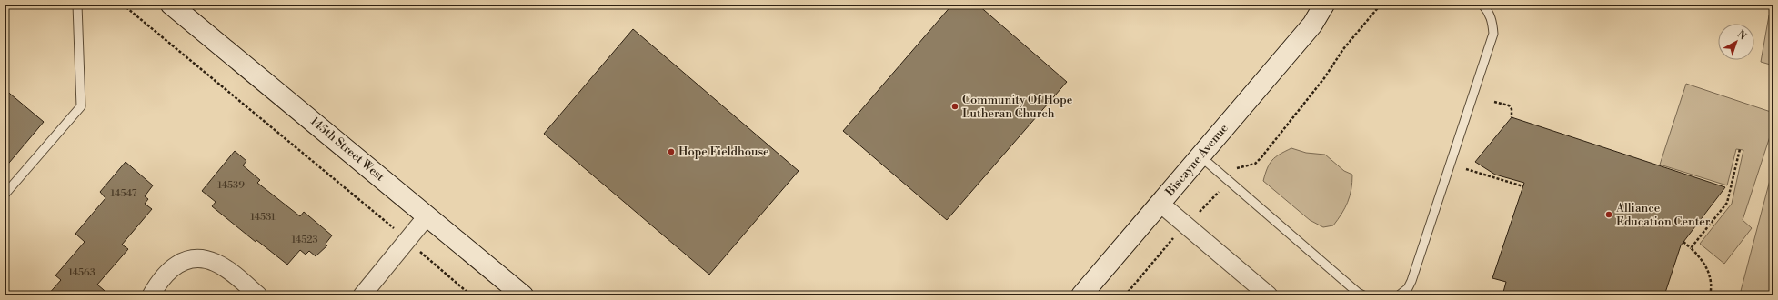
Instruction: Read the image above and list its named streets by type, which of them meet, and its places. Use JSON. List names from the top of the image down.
{
  "streets": {
    "street": ["145th Street West", "Biscayne Avenue"]
  },
  "places": ["Community Of Hope Lutheran Church", "Hope Fieldhouse", "Alliance Education Center"],
  "house_numbers": [
    "14539",
    "14547",
    "14531",
    "14523",
    "14563"
  ],
  "north": "top right"
}
